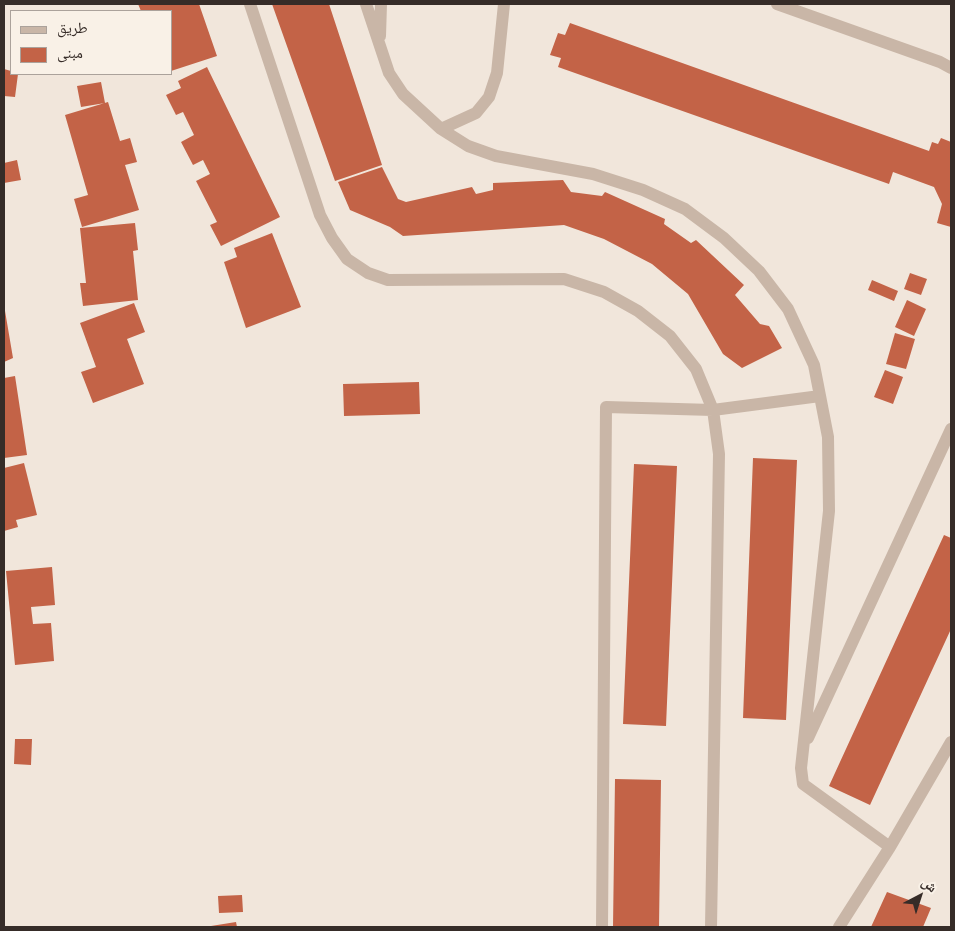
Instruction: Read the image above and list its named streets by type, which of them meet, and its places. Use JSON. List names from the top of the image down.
{
  "legend": ["طريق", "مبنى"],
  "north": "top right"
}
